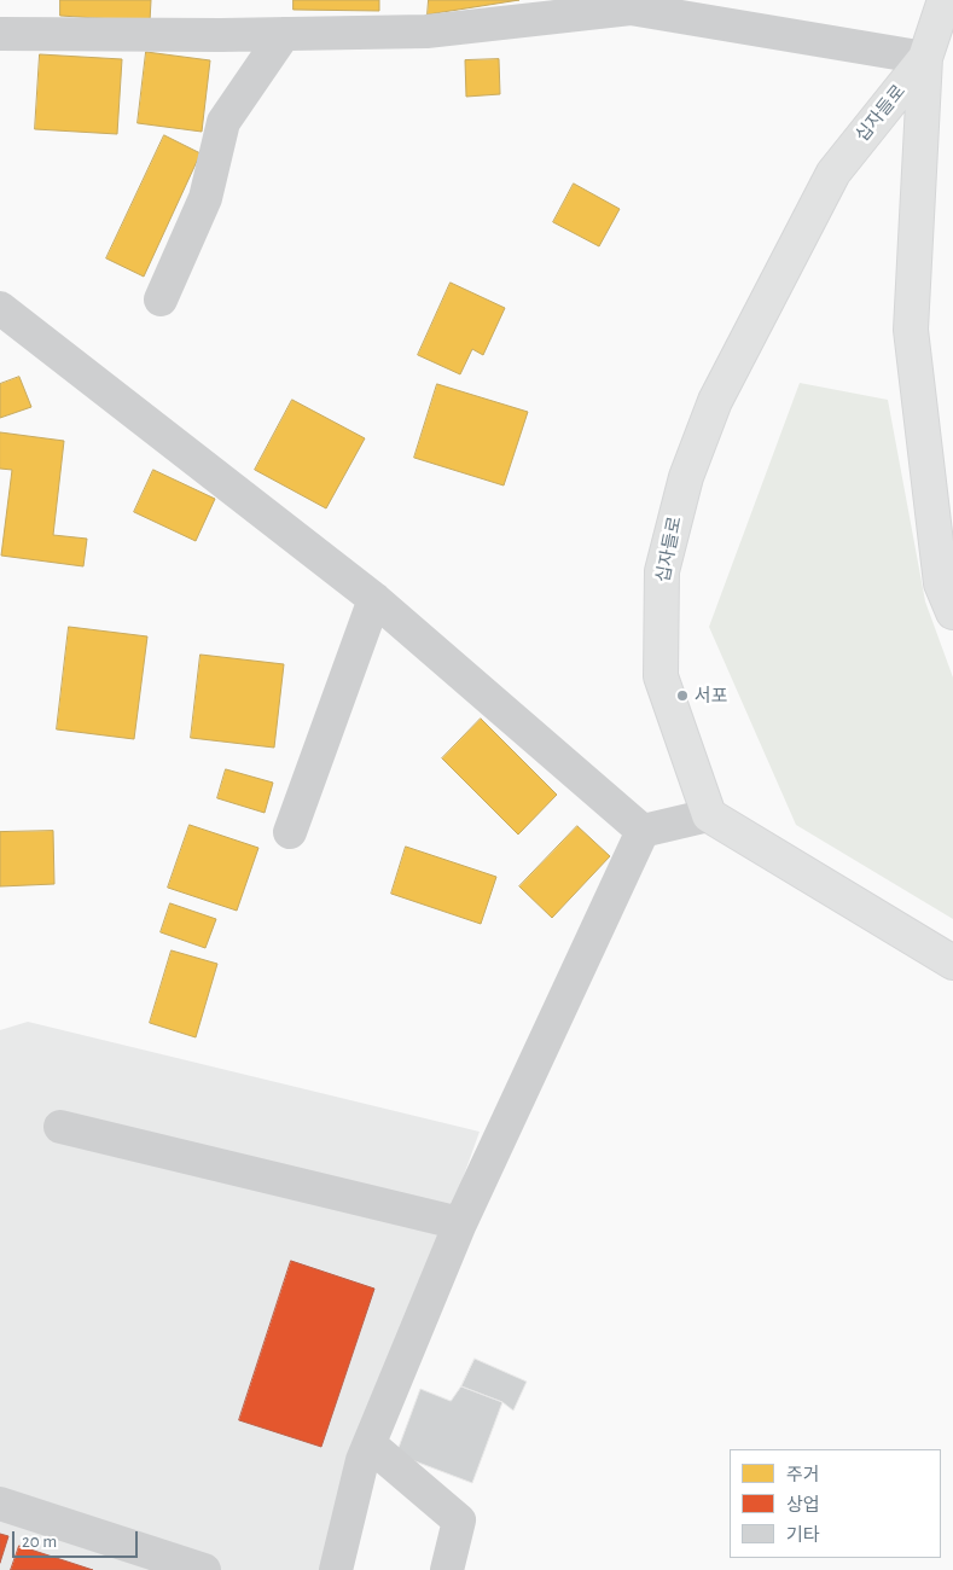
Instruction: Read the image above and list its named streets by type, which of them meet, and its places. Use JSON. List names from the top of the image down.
{
  "streets": {
    "main road": ["십자들로"]
  },
  "places": ["서포"],
  "legend": ["주거", "상업", "기타"],
  "scale_bar": "20 m"
}
